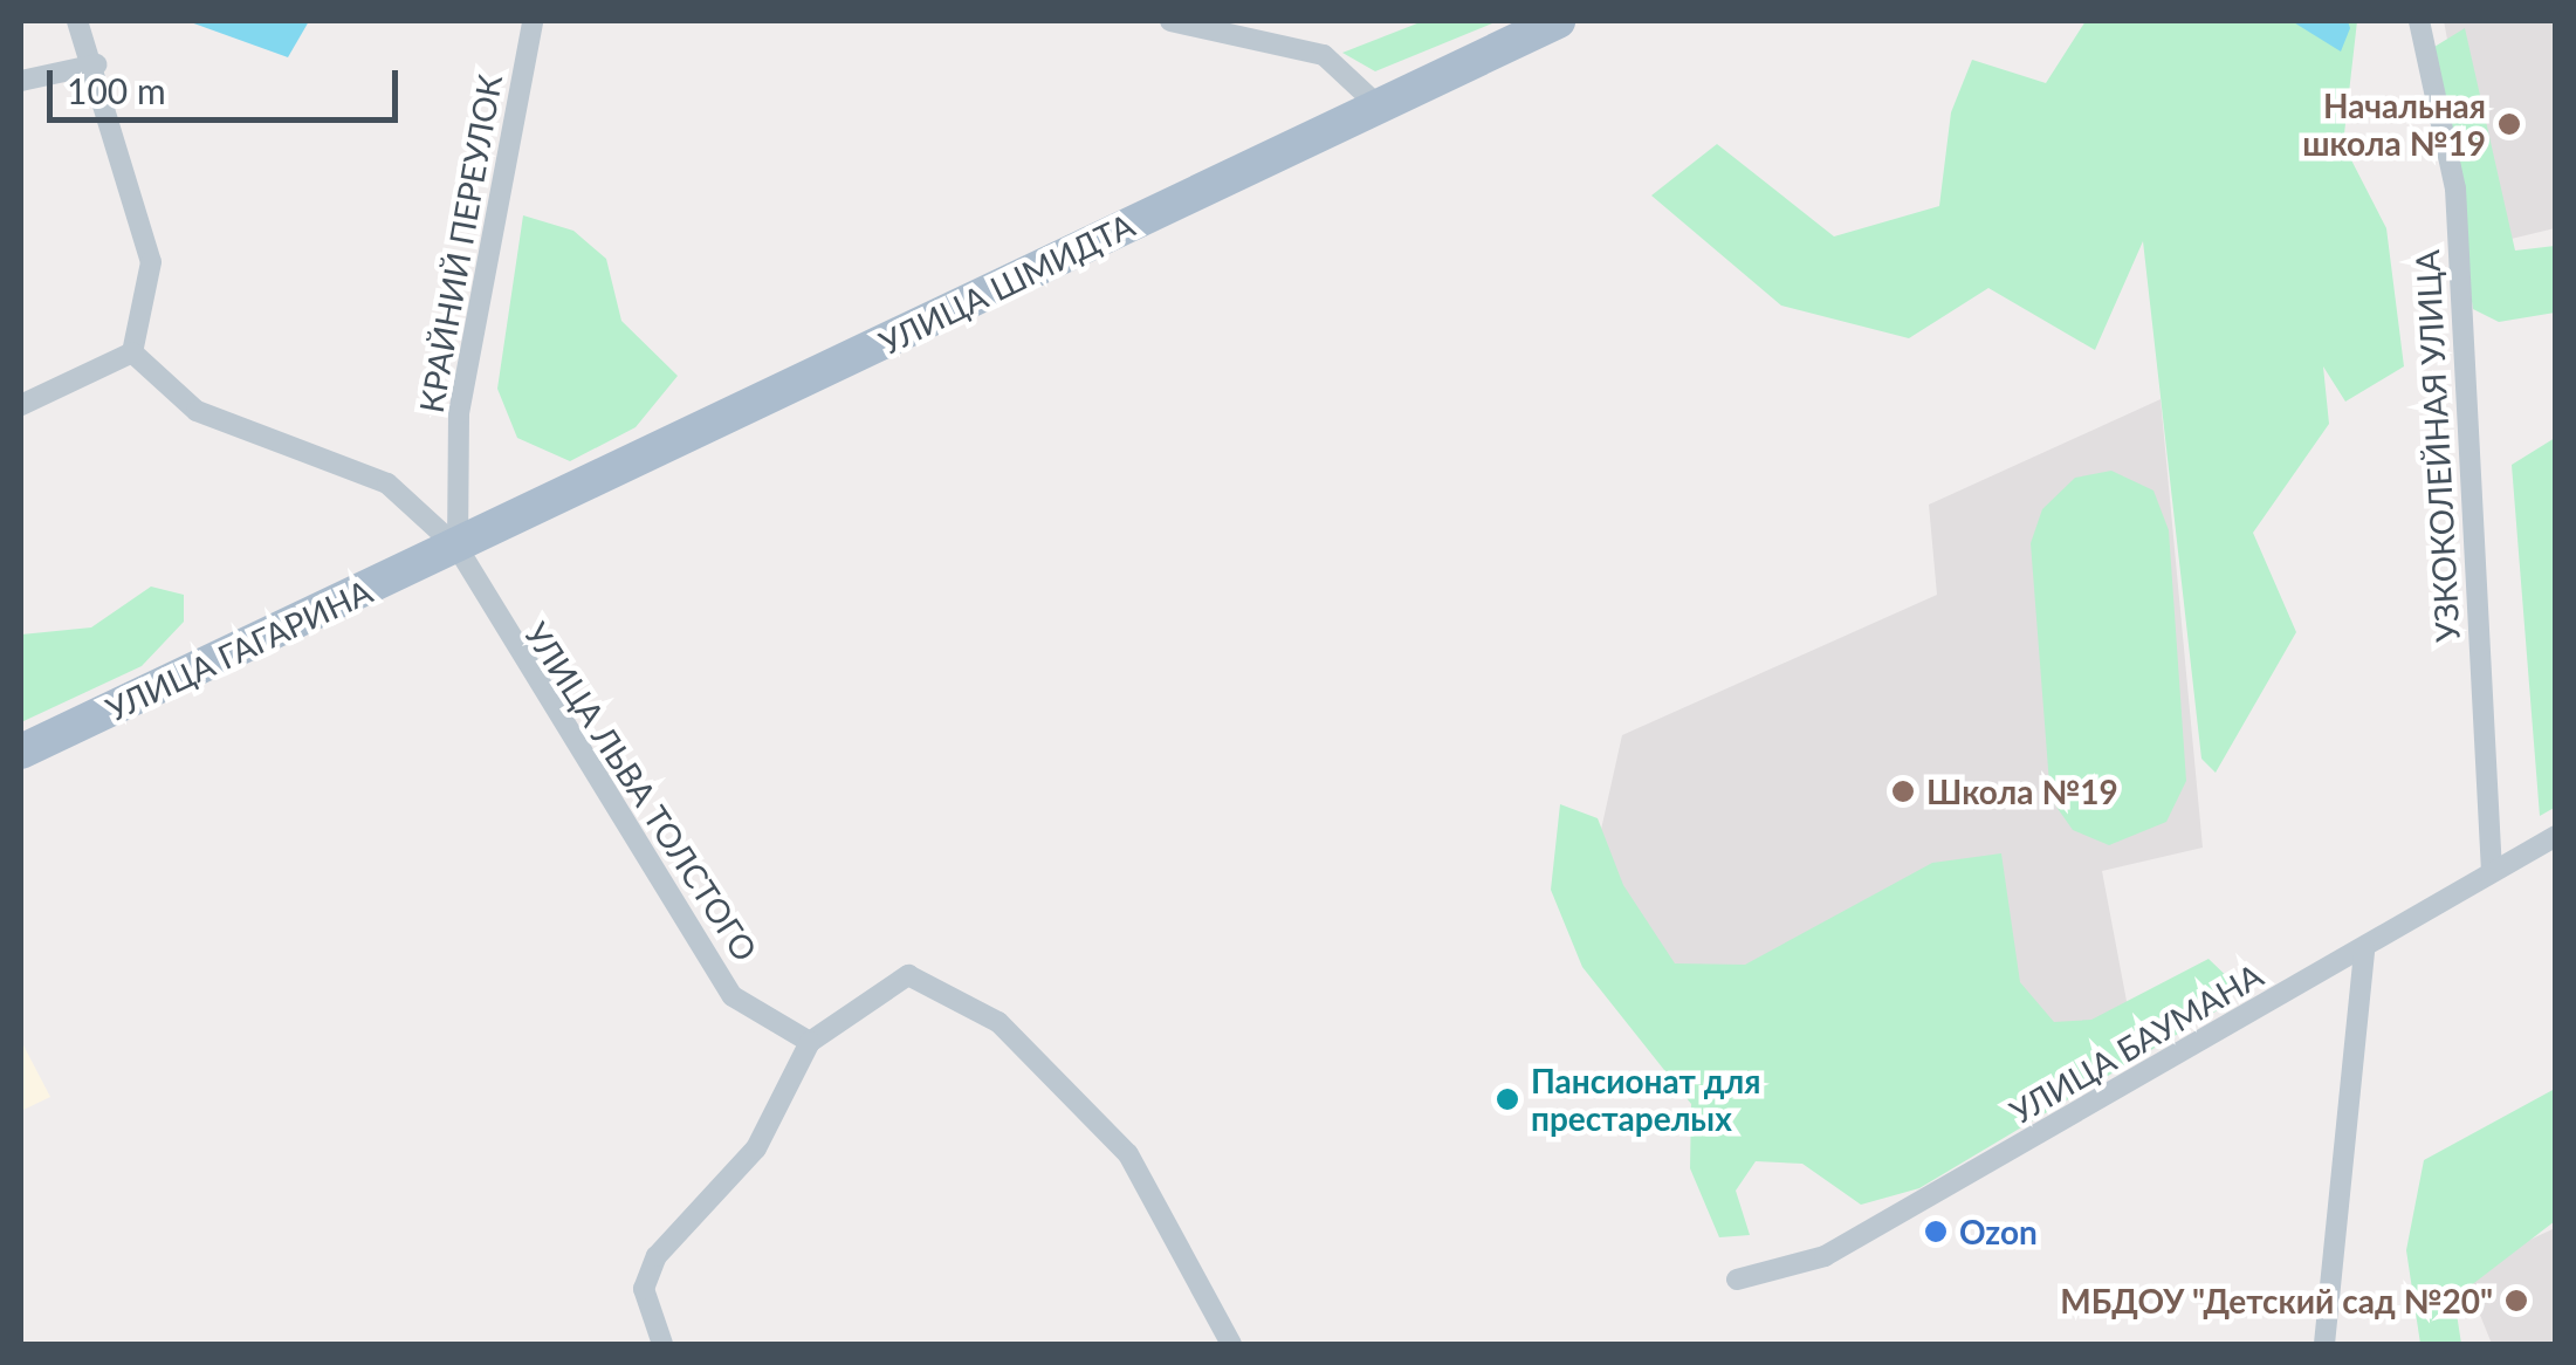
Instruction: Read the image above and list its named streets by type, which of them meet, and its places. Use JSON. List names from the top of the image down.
{
  "streets": {
    "main road": ["УЛИЦА ШМИДТА", "УЛИЦА ГАГАРИНА"],
    "street": [
      "КРАЙНИЙ ПЕРЕУЛОК",
      "УЗКОКОЛЕЙНАЯ УЛИЦА",
      "УЛИЦА ЛЬВА ТОЛСТОГО",
      "УЛИЦА БАУМАНА"
    ]
  },
  "crossings": [
    ["КРАЙНИЙ ПЕРЕУЛОК", "УЛИЦА ШМИДТА"],
    ["КРАЙНИЙ ПЕРЕУЛОК", "УЛИЦА ГАГАРИНА"],
    ["КРАЙНИЙ ПЕРЕУЛОК", "УЛИЦА ЛЬВА ТОЛСТОГО"],
    ["УЛИЦА ШМИДТА", "УЛИЦА ГАГАРИНА"],
    ["УЛИЦА ШМИДТА", "УЛИЦА ЛЬВА ТОЛСТОГО"],
    ["УЗКОКОЛЕЙНАЯ УЛИЦА", "УЛИЦА БАУМАНА"],
    ["УЛИЦА ГАГАРИНА", "УЛИЦА ЛЬВА ТОЛСТОГО"]
  ],
  "places": [
    "Начальная школа №19",
    "Школа №19",
    "Пансионат для престарелых",
    "Ozon",
    "МБДОУ \"Детский сад №20\""
  ],
  "scale_bar": "100 m"
}
